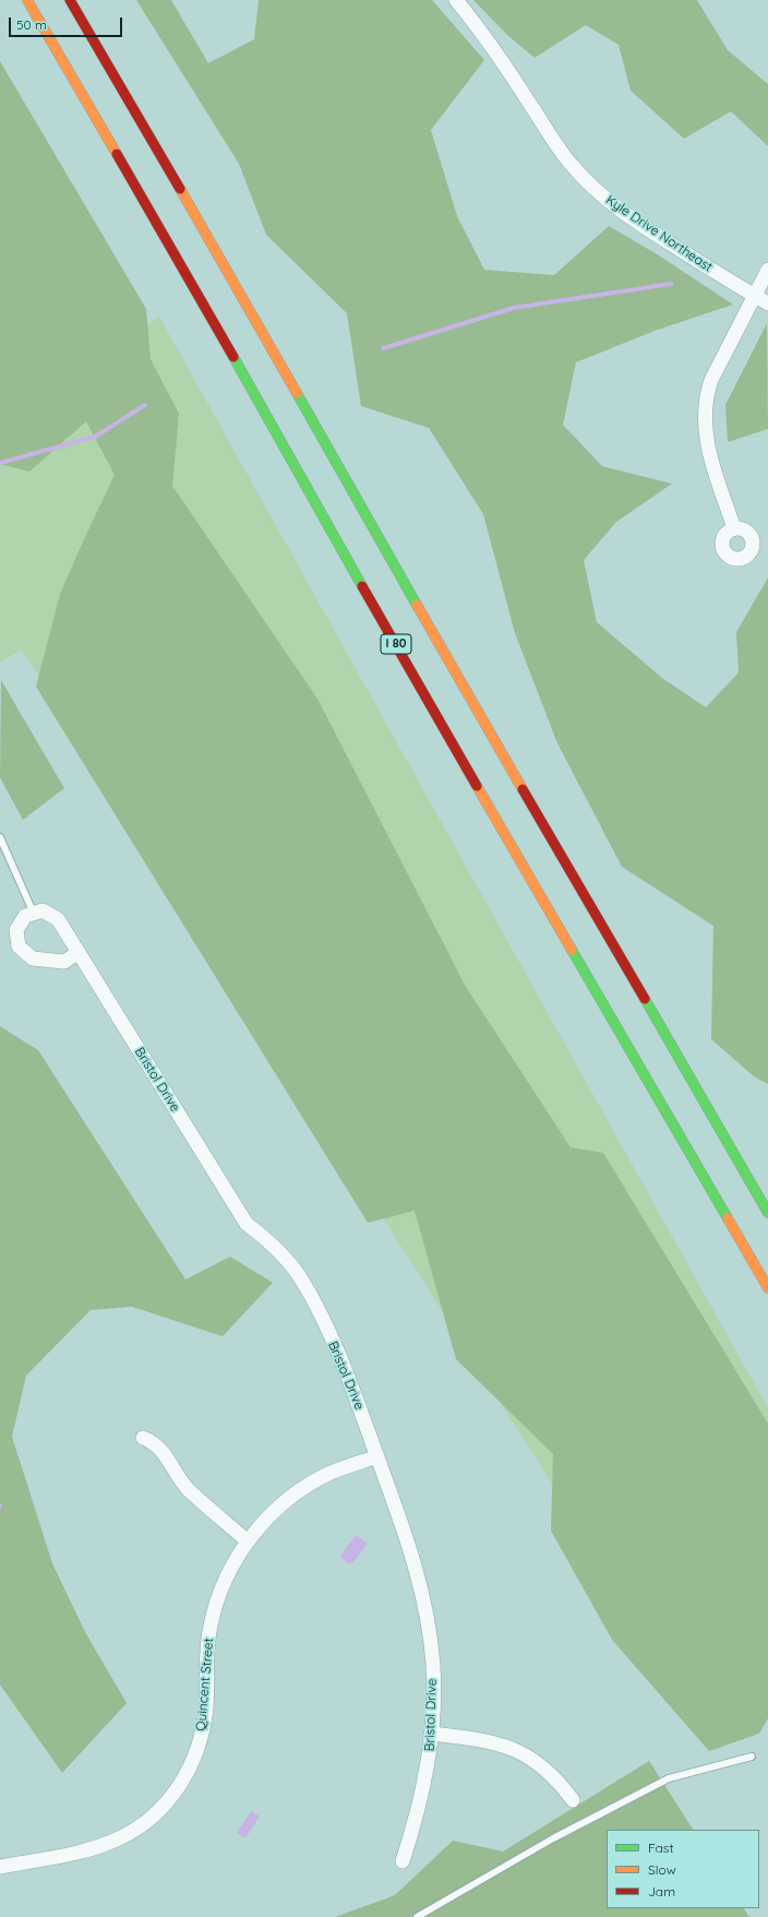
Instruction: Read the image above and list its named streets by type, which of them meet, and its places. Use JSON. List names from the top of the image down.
{
  "streets": {
    "highway": ["I 80"],
    "street": ["Kyle Drive Northeast", "Bristol Drive", "Quincent Street"]
  },
  "crossings": [
    ["Bristol Drive", "Quincent Street"]
  ],
  "legend": ["Fast", "Slow", "Jam"],
  "scale_bar": "50 m"
}
